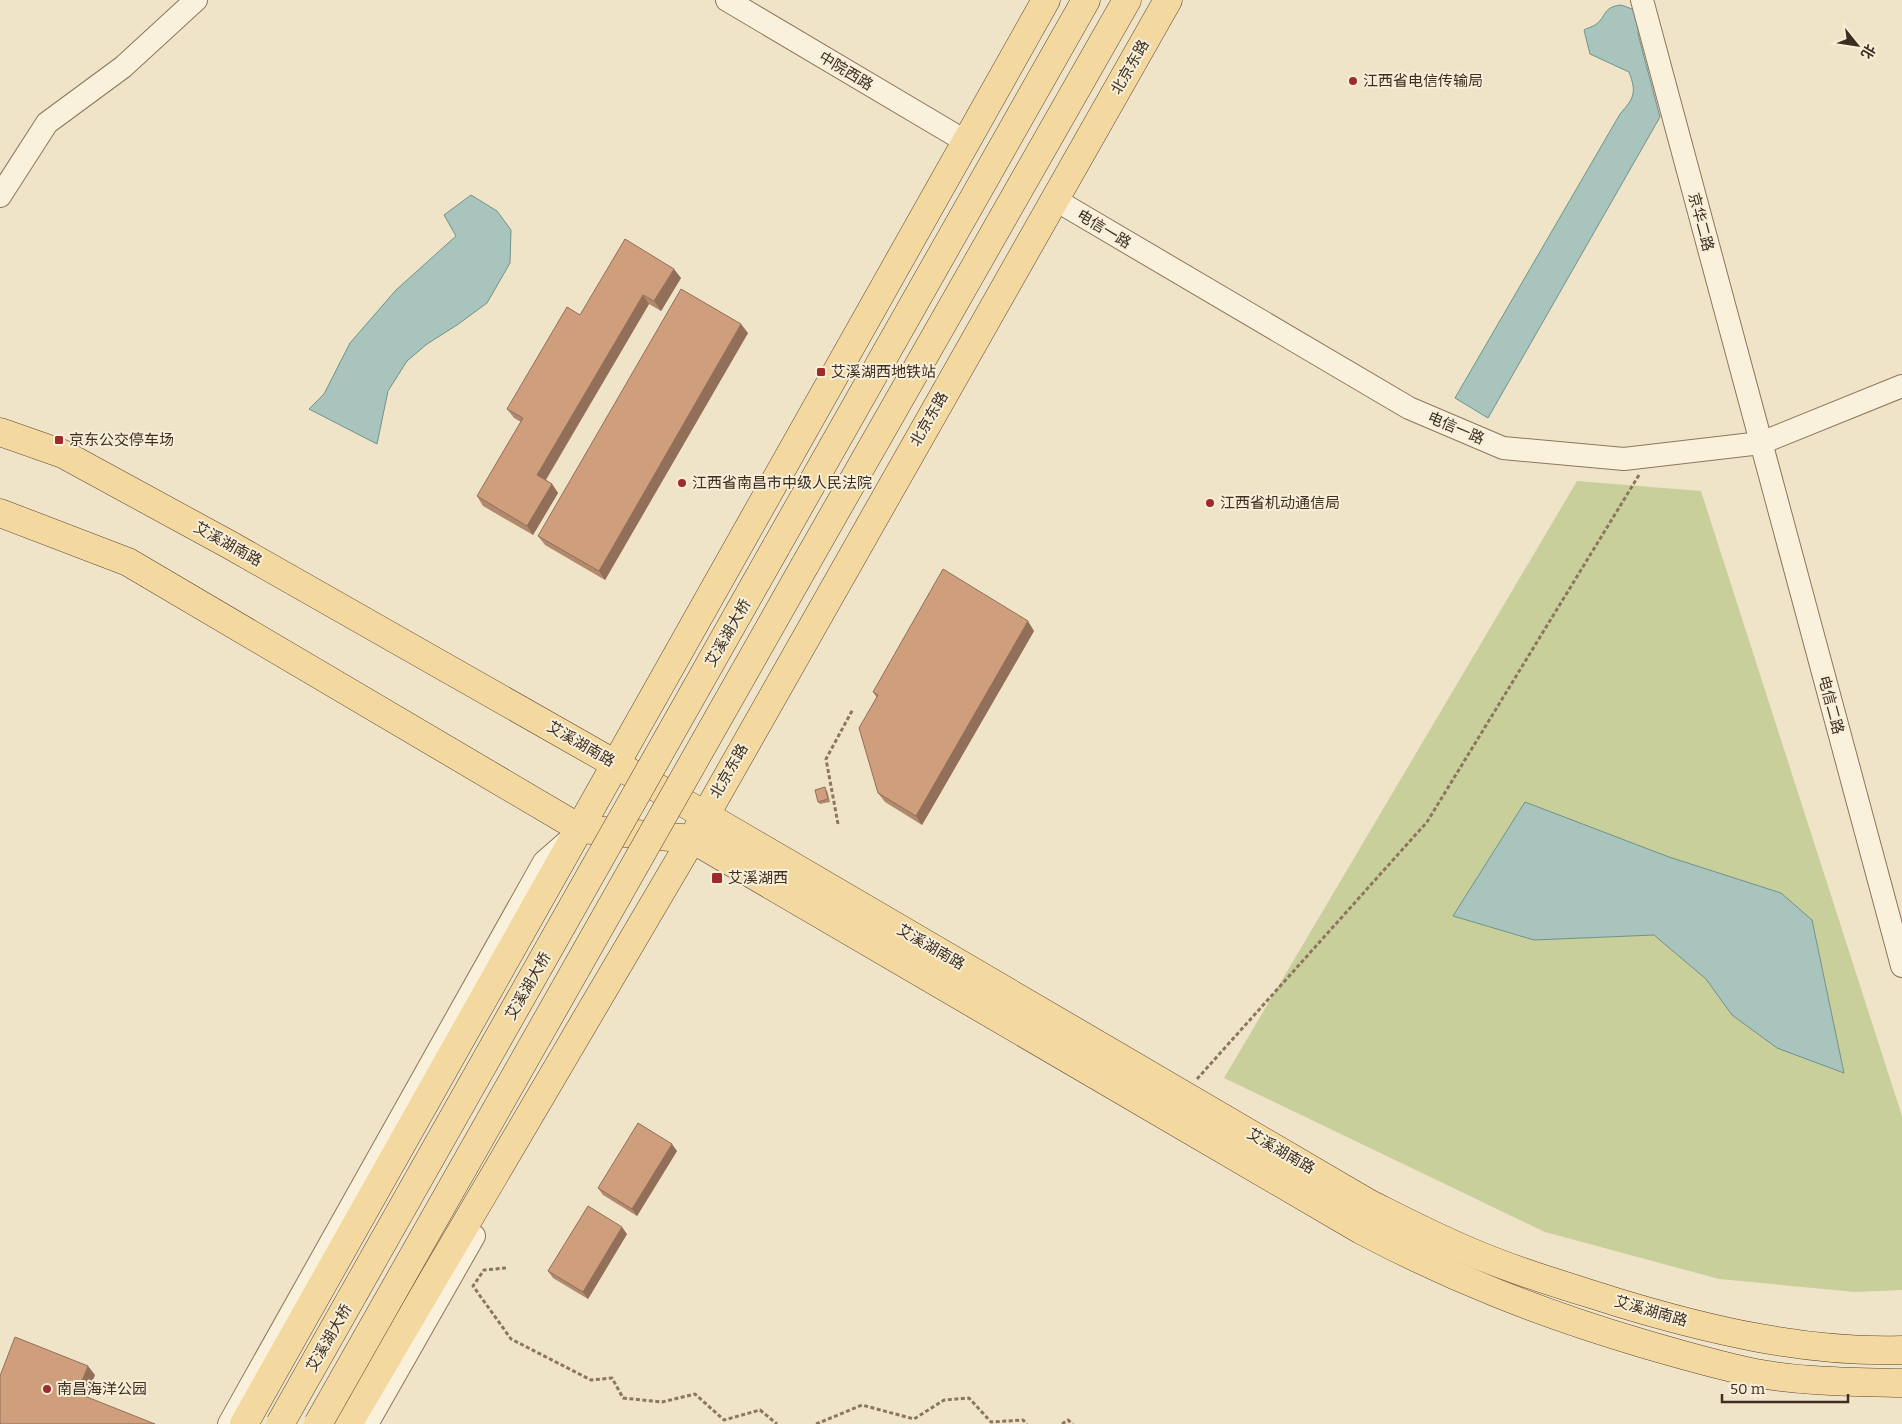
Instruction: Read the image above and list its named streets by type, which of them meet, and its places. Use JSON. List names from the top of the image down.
{
  "streets": {
    "main road": ["北京东路", "艾溪湖南路", "艾溪湖大桥"],
    "street": [
      "中院西路",
      "京华二路",
      "电信一路",
      "电信二路"
    ]
  },
  "crossings": [
    ["北京东路", "电信一路"],
    ["北京东路", "艾溪湖南路"],
    ["京华二路", "电信一路"],
    ["京华二路", "电信二路"],
    ["电信一路", "电信二路"]
  ],
  "places": {
    "other": [
      "江西省电信传输局",
      "江西省南昌市中级人民法院",
      "江西省机动通信局",
      "南昌海洋公园"
    ],
    "transit": ["艾溪湖西地铁站", "京东公交停车场", "艾溪湖西"]
  },
  "scale_bar": "50 m",
  "north": "bottom right"
}
